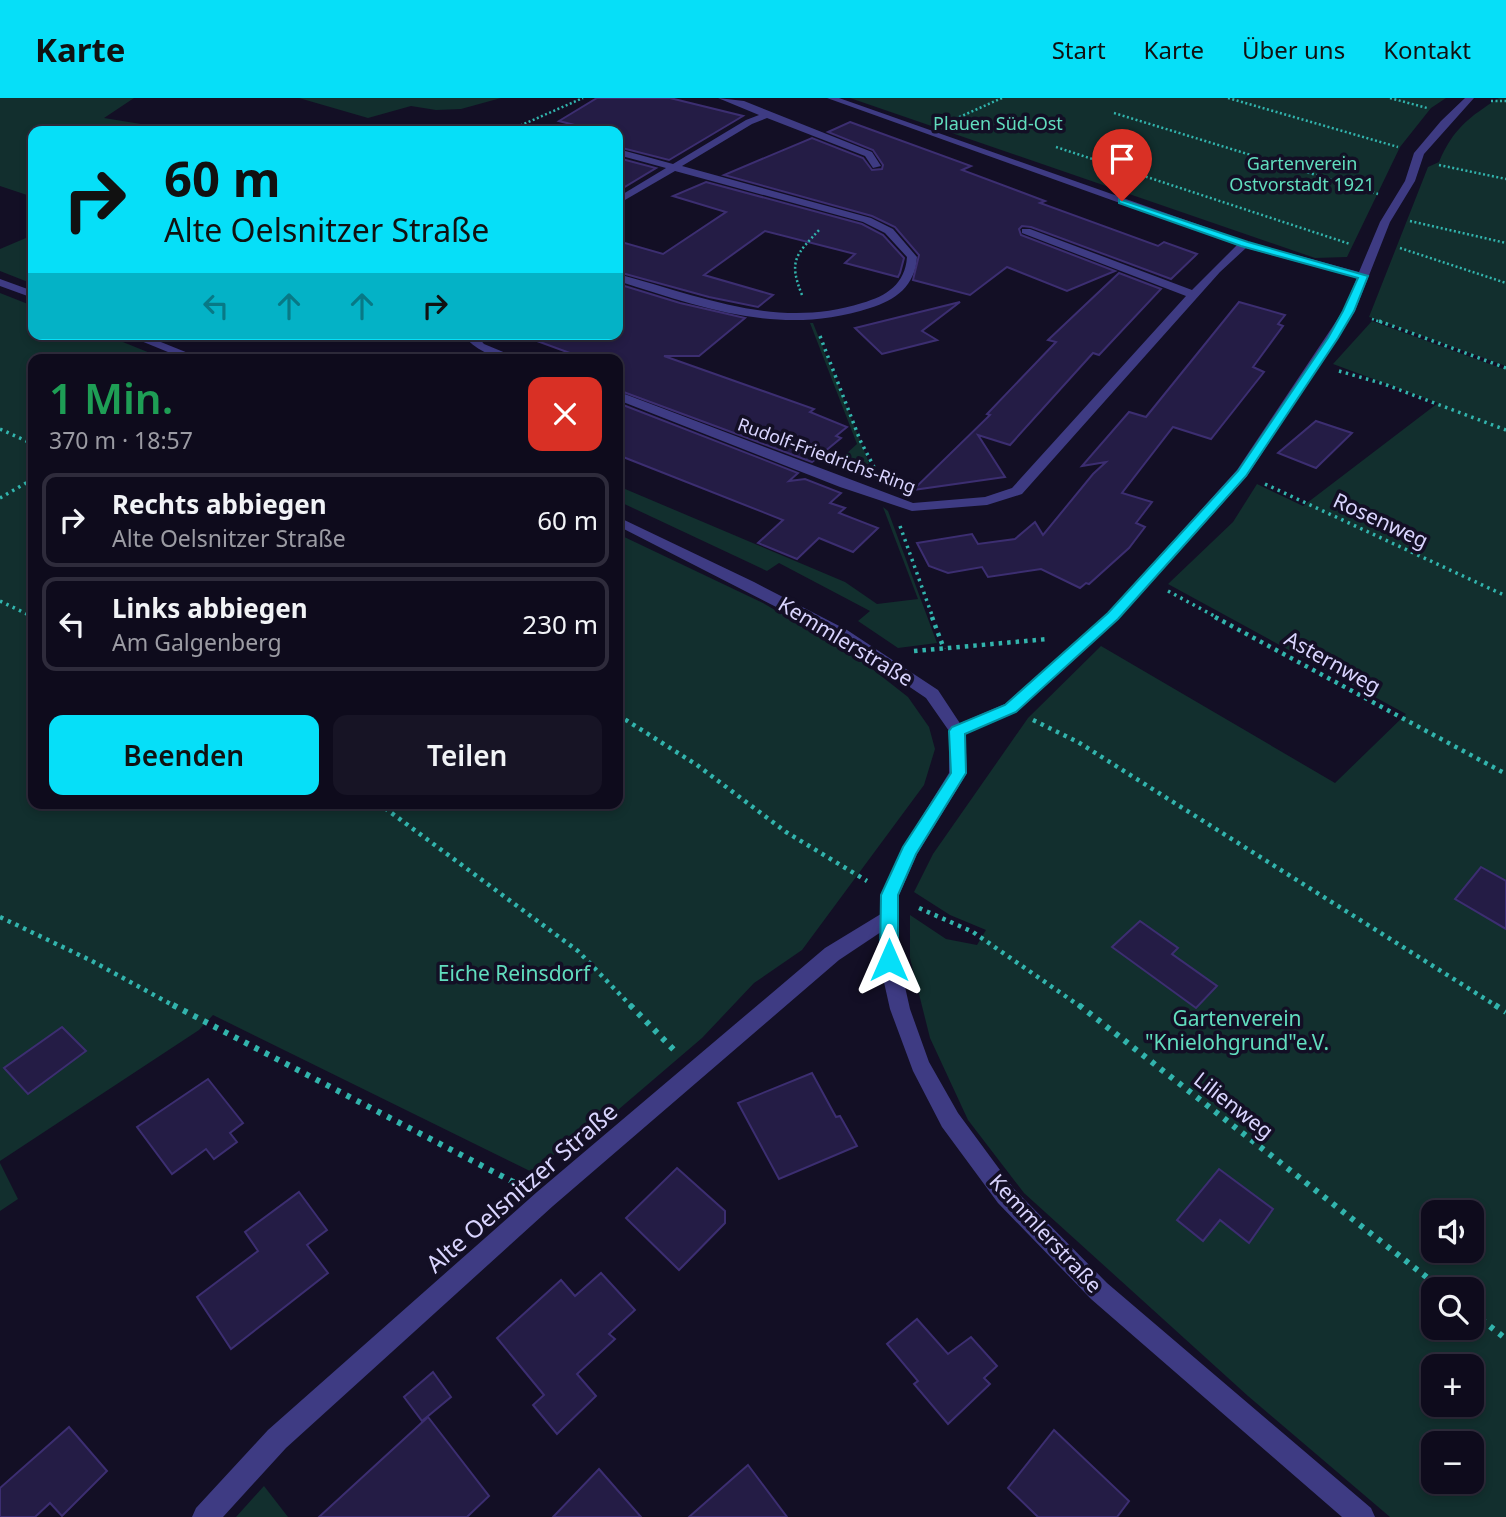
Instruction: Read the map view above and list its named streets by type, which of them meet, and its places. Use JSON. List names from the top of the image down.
{
  "streets": {
    "street": ["Rudolf-Friedrichs-Ring", "Kemmlerstraße", "Alte Oelsnitzer Straße"],
    "path": ["Rosenweg", "Asternweg", "Lilienweg"]
  },
  "crossings": [
    ["Kemmlerstraße", "Lilienweg"],
    ["Kemmlerstraße", "Alte Oelsnitzer Straße"],
    ["Lilienweg", "Alte Oelsnitzer Straße"]
  ],
  "parks": [
    "Plauen Süd-Ost",
    "Gartenverein Ostvorstadt 1921",
    "Eiche Reinsdorf",
    "Gartenverein \"Knielohgrund\"e.V."
  ],
  "page": {
    "header": "Karte",
    "nav": [
      "Start",
      "Karte",
      "Über uns",
      "Kontakt"
    ],
    "turn": ["60 m", "Alte Oelsnitzer Straße"],
    "heading": ["1 Min.", "370 m · 18:57"],
    "list": [
      {
        "name": "Rechts abbiegen",
        "note": "Alte Oelsnitzer Straße",
        "value": "60 m"
      },
      {
        "name": "Links abbiegen",
        "note": "Am Galgenberg",
        "value": "230 m"
      }
    ],
    "buttons": ["Beenden", "Teilen"],
    "map_buttons": ["+", "−"]
  }
}
